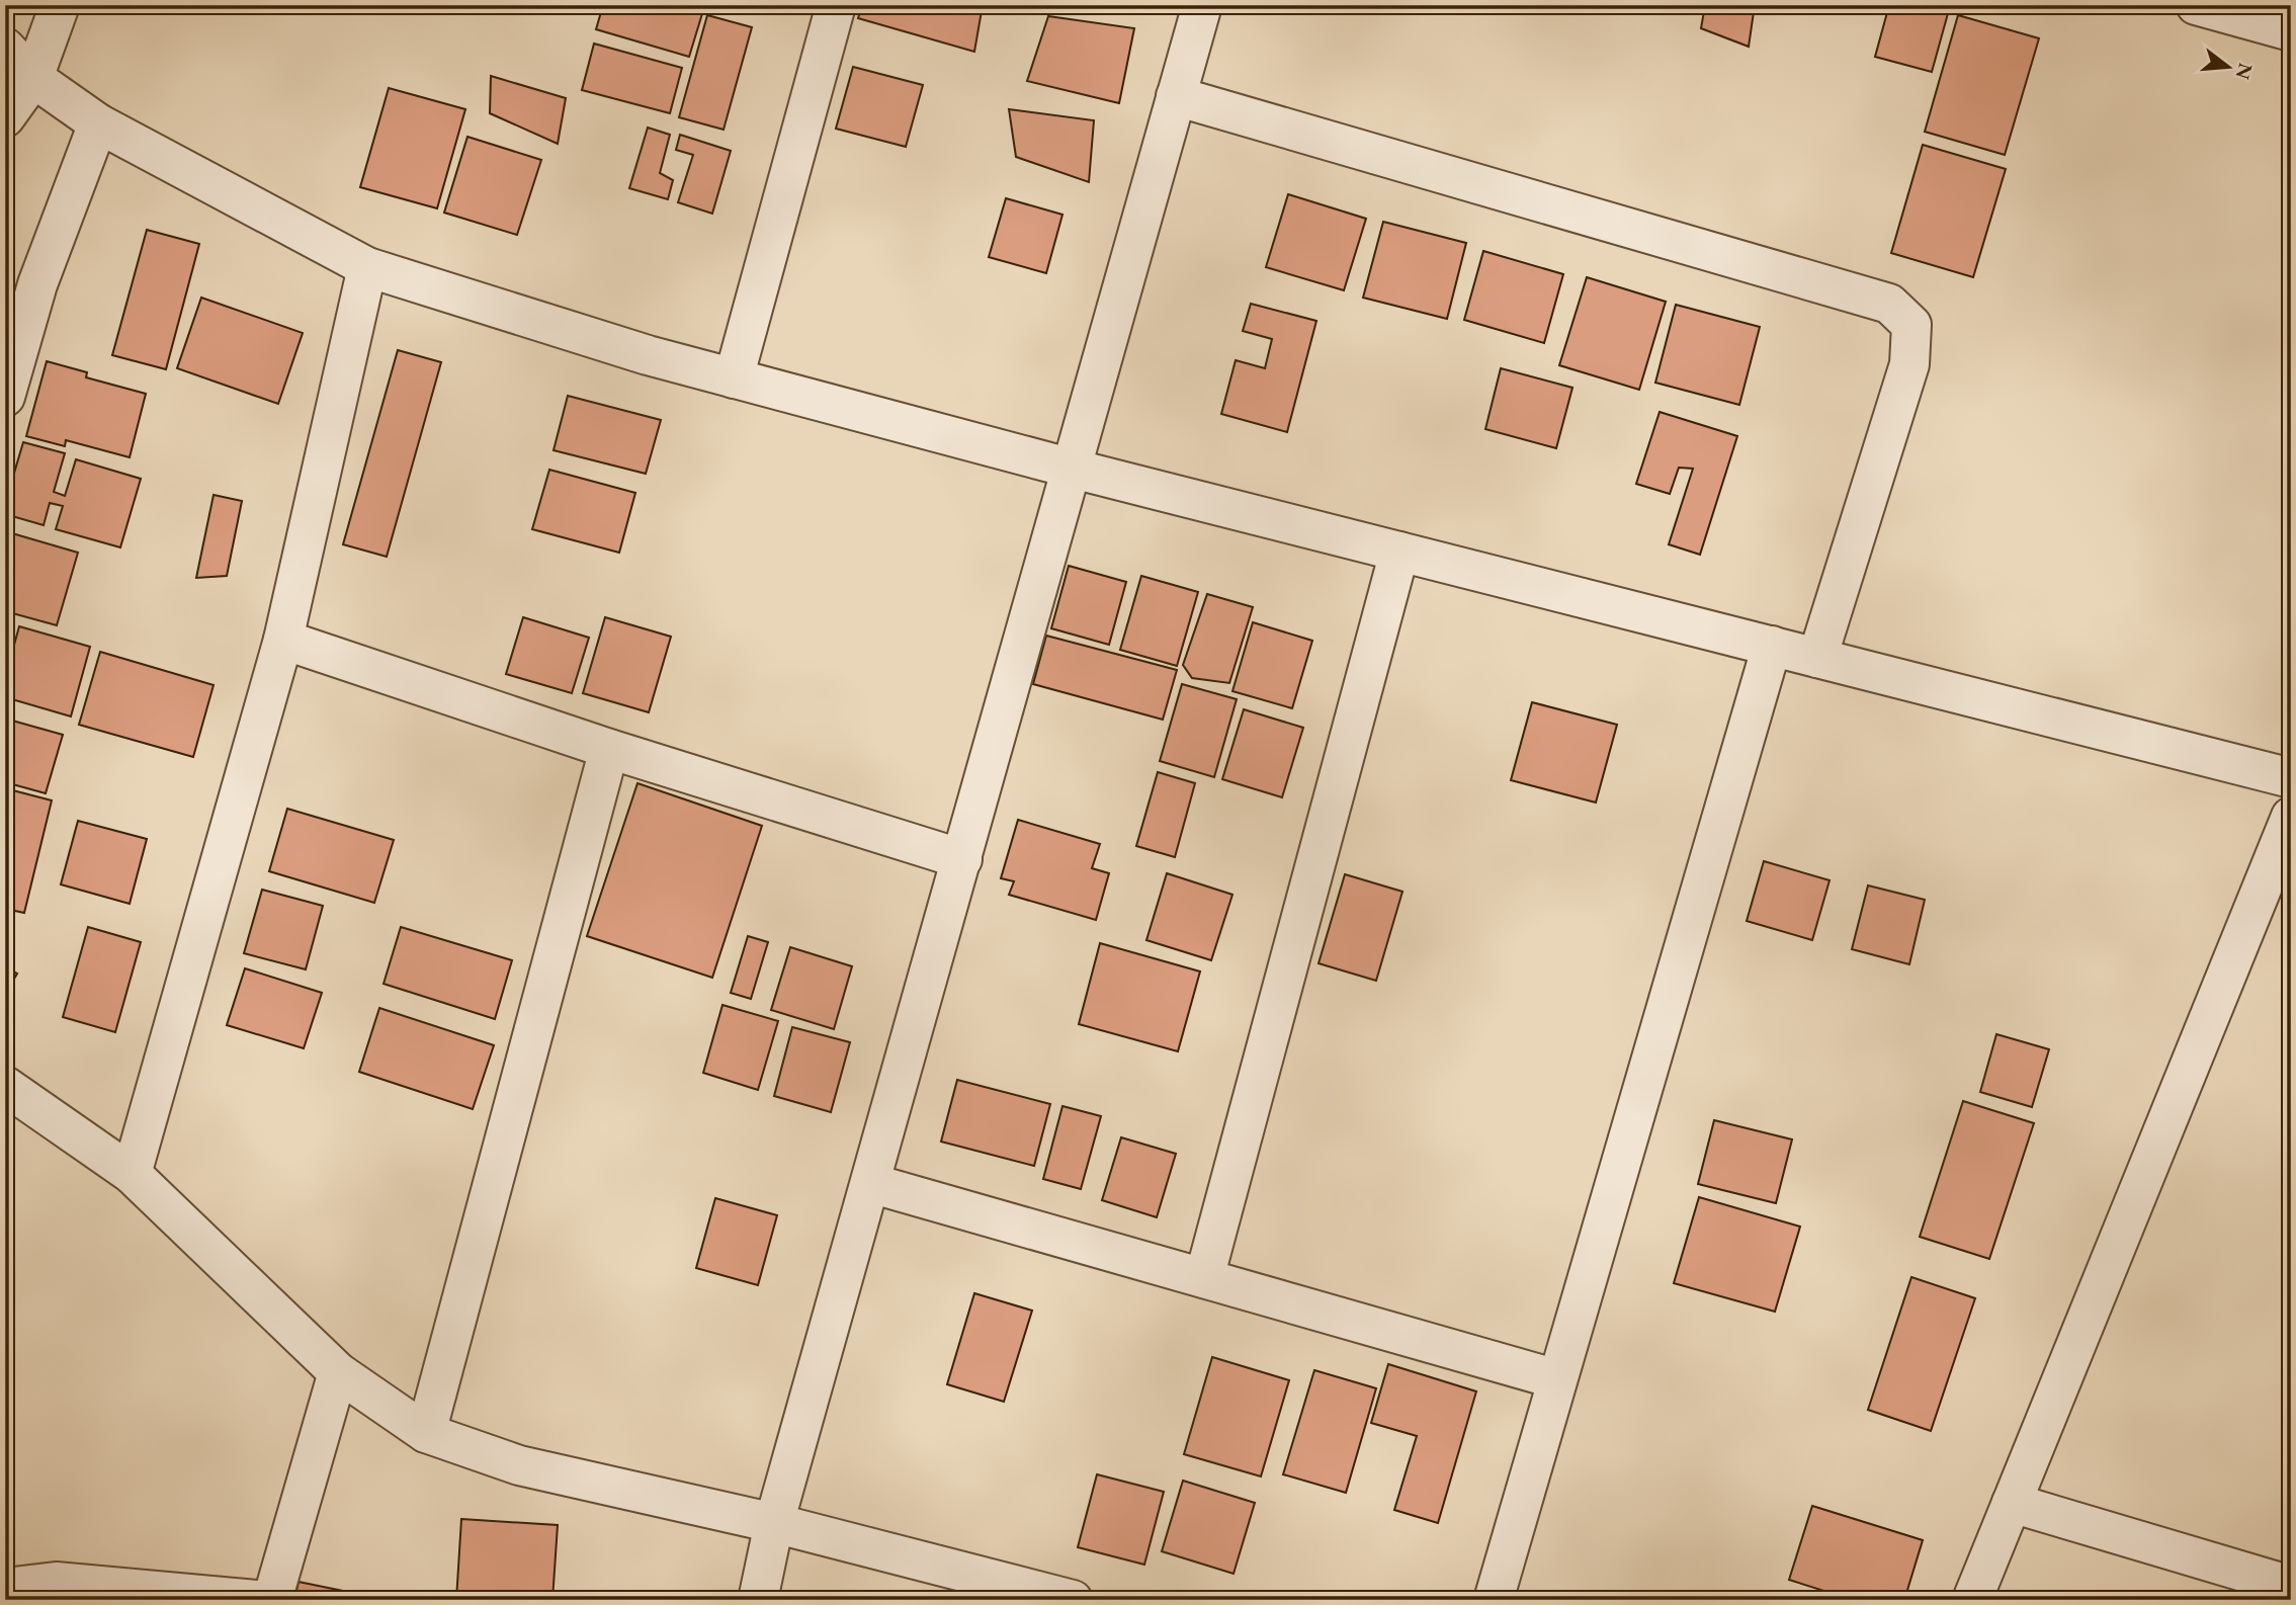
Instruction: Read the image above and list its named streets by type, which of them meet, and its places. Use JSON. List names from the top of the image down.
{
  "north": "right"
}
